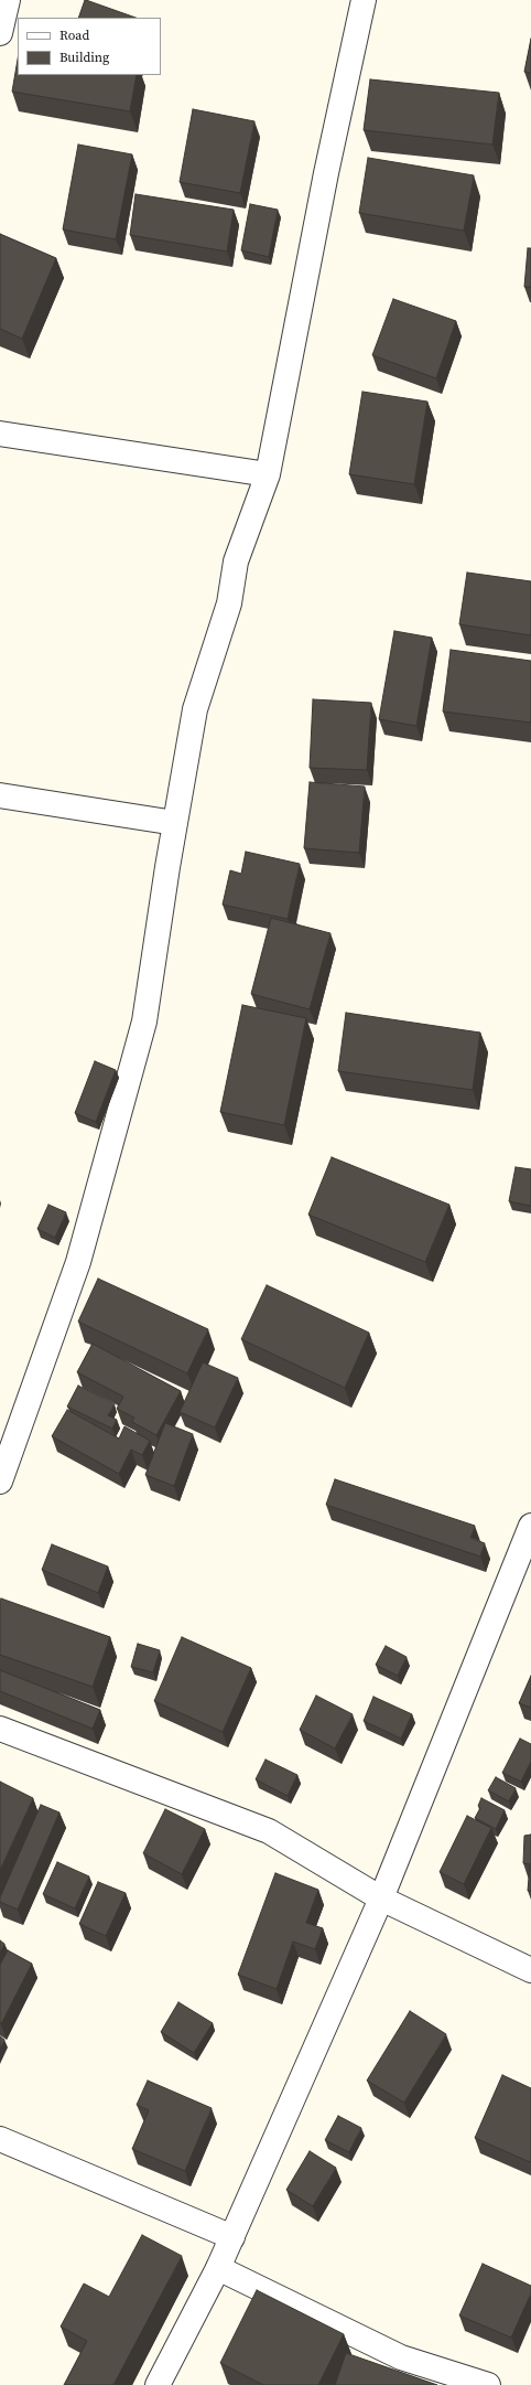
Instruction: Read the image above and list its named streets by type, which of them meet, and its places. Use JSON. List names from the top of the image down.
{
  "legend": ["Road", "Building"]
}
